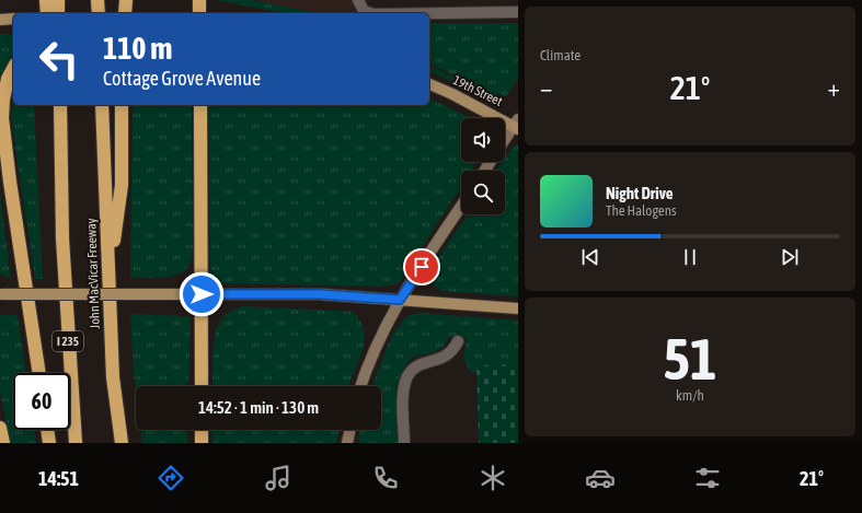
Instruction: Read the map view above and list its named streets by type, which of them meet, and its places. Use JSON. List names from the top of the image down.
{
  "streets": {
    "highway": ["John MacVicar Freeway", "I 235"],
    "main road": ["19th Street"]
  },
  "page": {
    "tile": [
      "Climate",
      ["51", "km/h"]
    ],
    "turn": ["110 m", "Cottage Grove Avenue"],
    "heat": ["−", "21°", "+"],
    "song": ["Night Drive", "The Halogens"],
    "limit": "60",
    "trip": "14:52 · 1 min · 130 m",
    "tabs": ["14:51", "21°"]
  }
}
